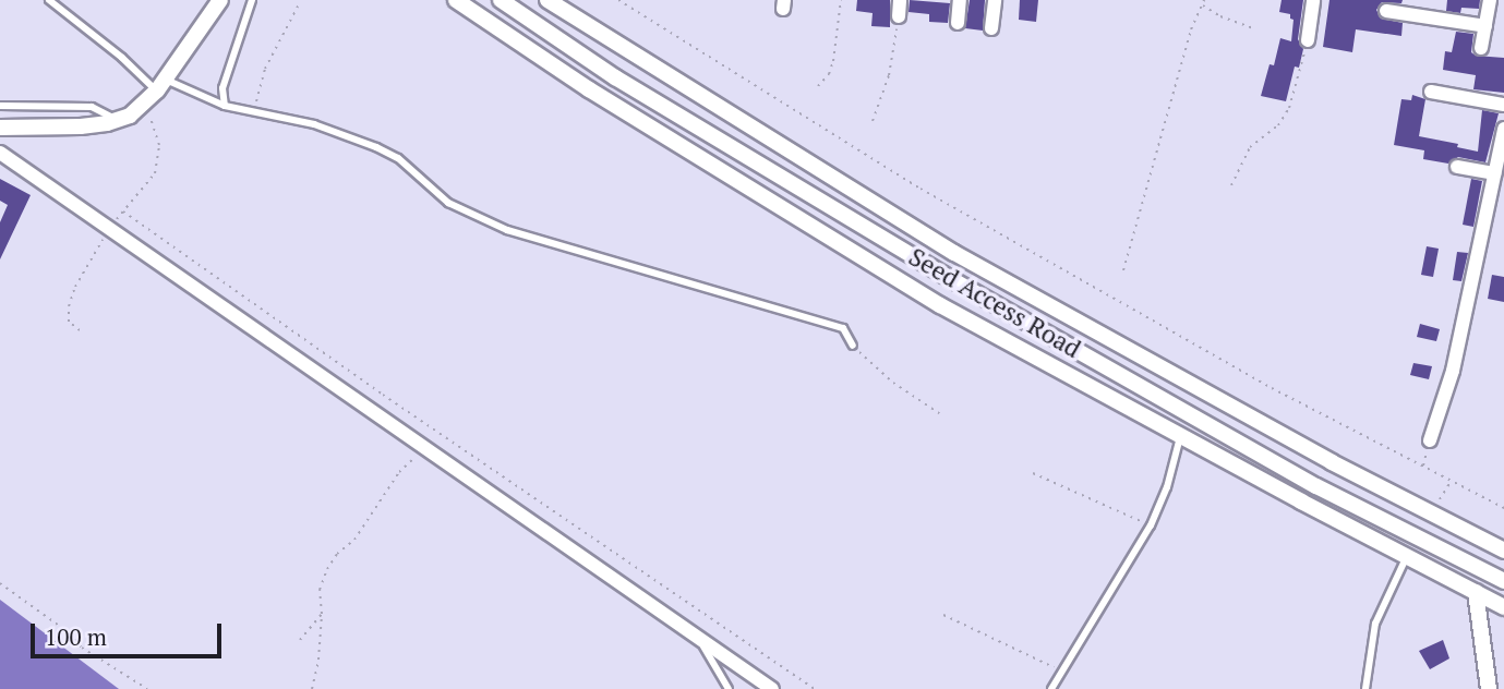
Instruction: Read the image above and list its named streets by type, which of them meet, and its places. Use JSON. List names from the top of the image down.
{
  "streets": {
    "street": ["Seed Access Road"]
  },
  "scale_bar": "100 m"
}
